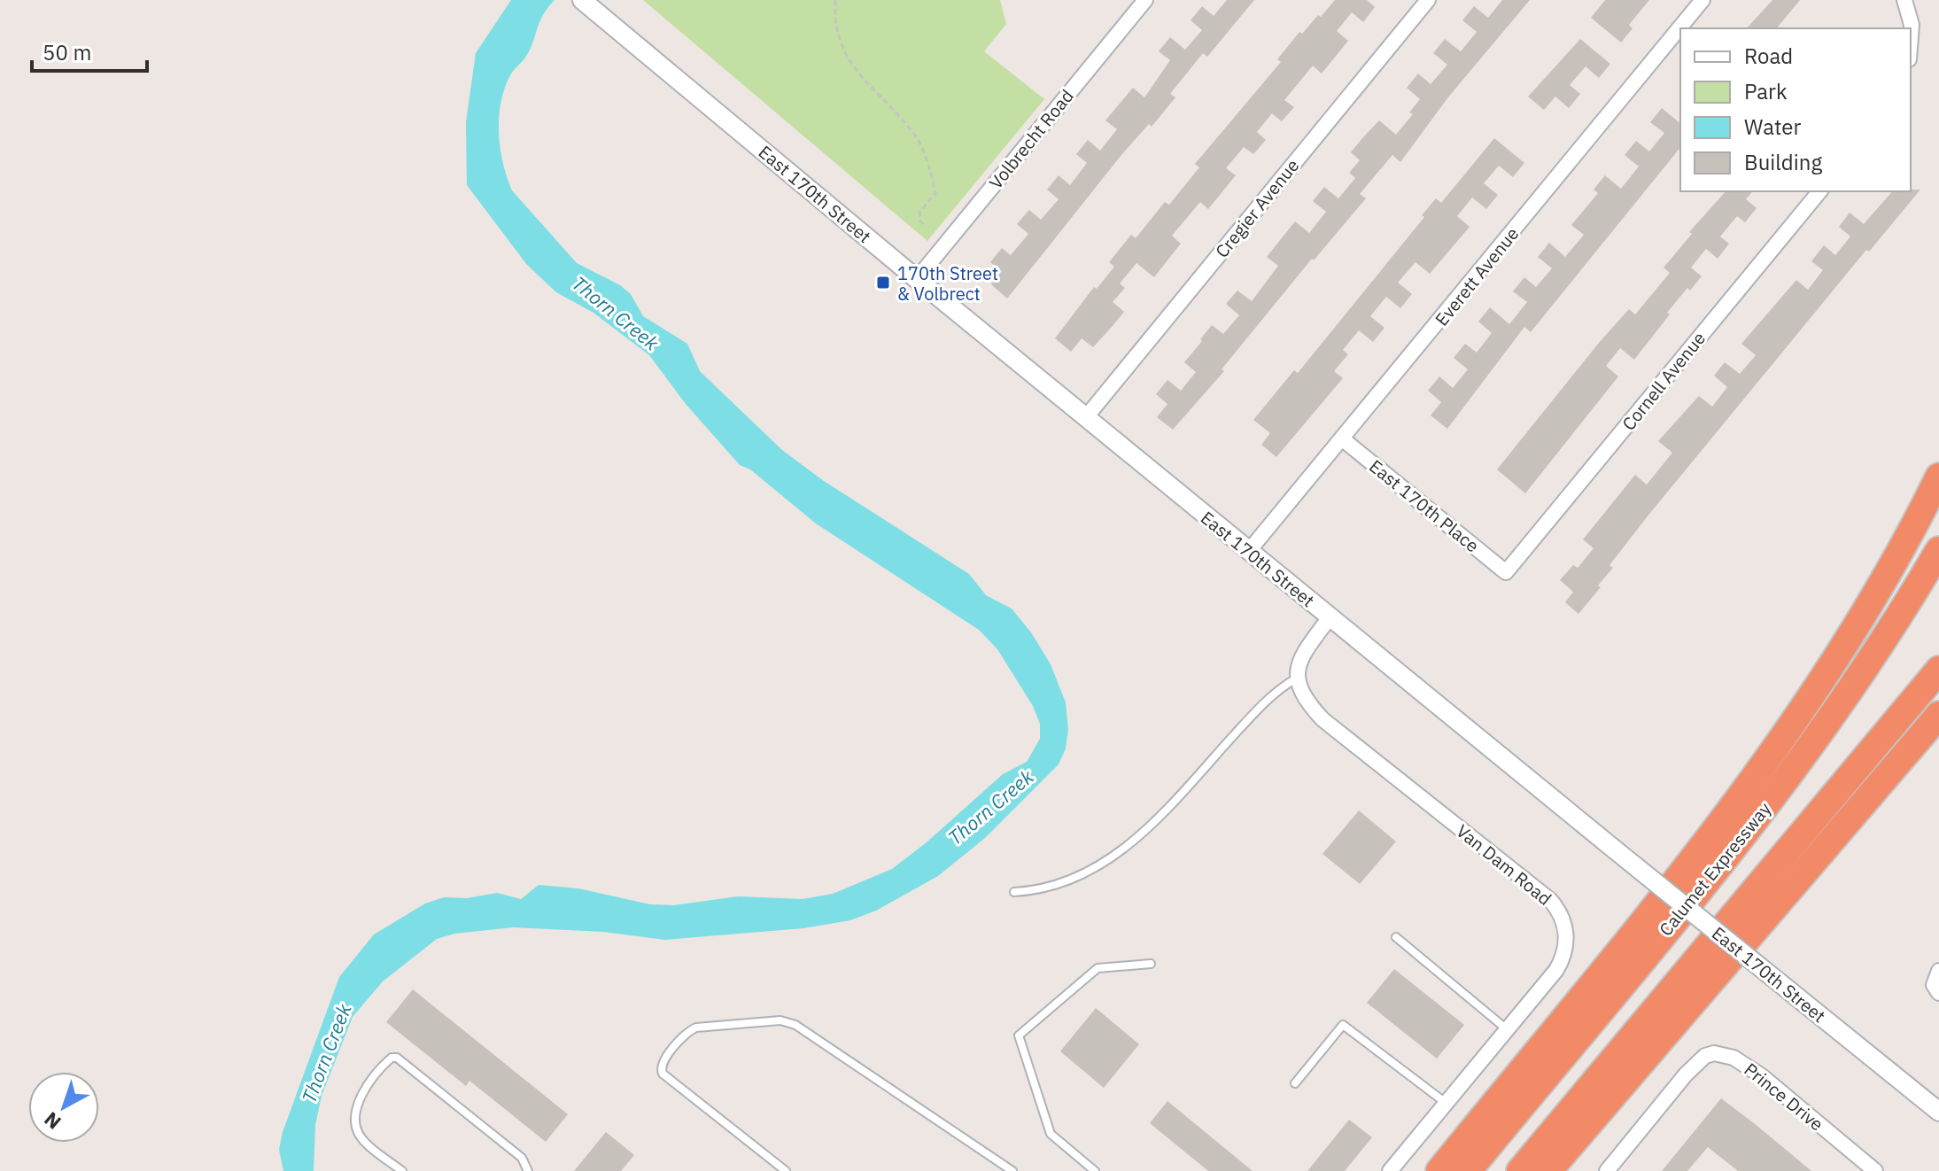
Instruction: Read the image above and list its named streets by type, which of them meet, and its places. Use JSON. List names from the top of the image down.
{
  "streets": {
    "highway": ["Calumet Expressway"],
    "street": [
      "Volbrecht Road",
      "East 170th Street",
      "Cregier Avenue",
      "Everett Avenue",
      "Cornell Avenue",
      "East 170th Place",
      "Van Dam Road",
      "Prince Drive"
    ]
  },
  "crossings": [
    ["Volbrecht Road", "East 170th Street"],
    ["East 170th Street", "Cregier Avenue"],
    ["East 170th Street", "Everett Avenue"],
    ["Everett Avenue", "East 170th Place"],
    ["Cornell Avenue", "East 170th Place"]
  ],
  "water": ["Thorn Creek"],
  "places": {
    "transit": ["170th Street & Volbrect"]
  },
  "legend": [
    "Road",
    "Park",
    "Water",
    "Building"
  ],
  "scale_bar": "50 m",
  "north": "bottom left"
}
